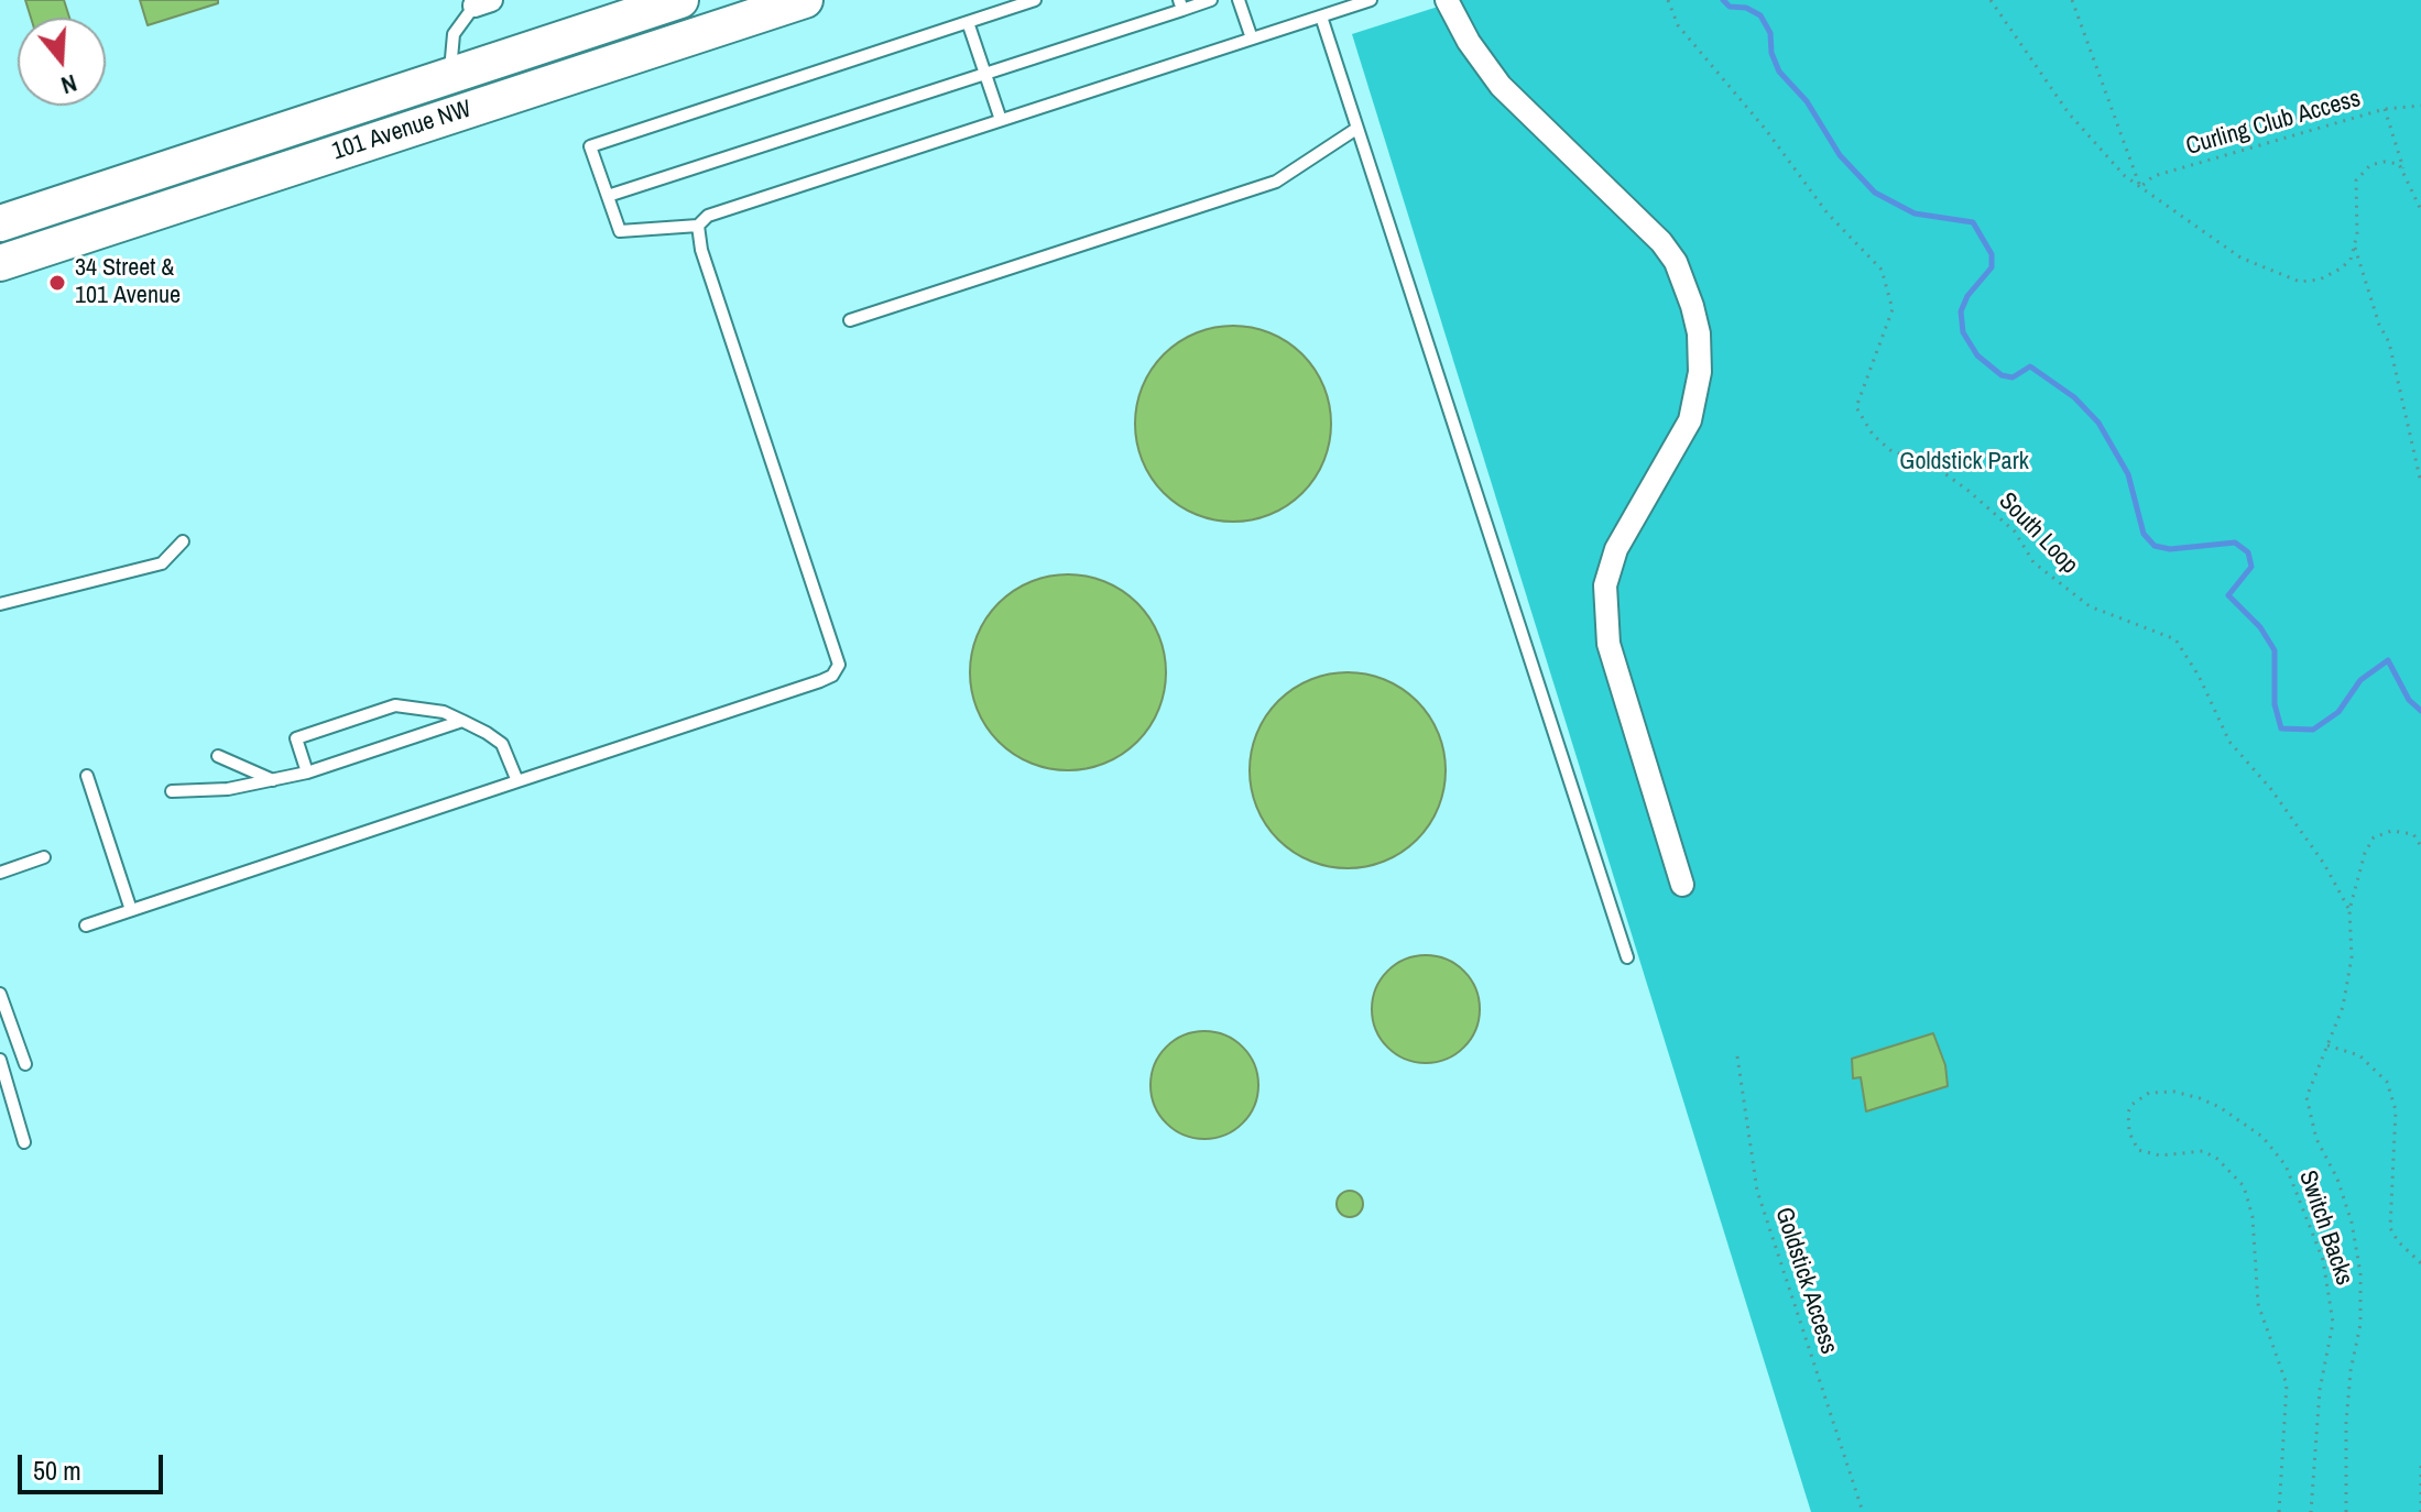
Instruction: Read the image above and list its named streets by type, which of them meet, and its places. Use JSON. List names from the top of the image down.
{
  "streets": {
    "main road": ["101 Avenue NW"],
    "path": [
      "Curling Club Access",
      "South Loop",
      "Switch Backs",
      "Goldstick Access"
    ]
  },
  "crossings": [
    ["South Loop", "Switch Backs"]
  ],
  "parks": ["Goldstick Park"],
  "places": ["34 Street & 101 Avenue"],
  "scale_bar": "50 m",
  "north": "bottom"
}
